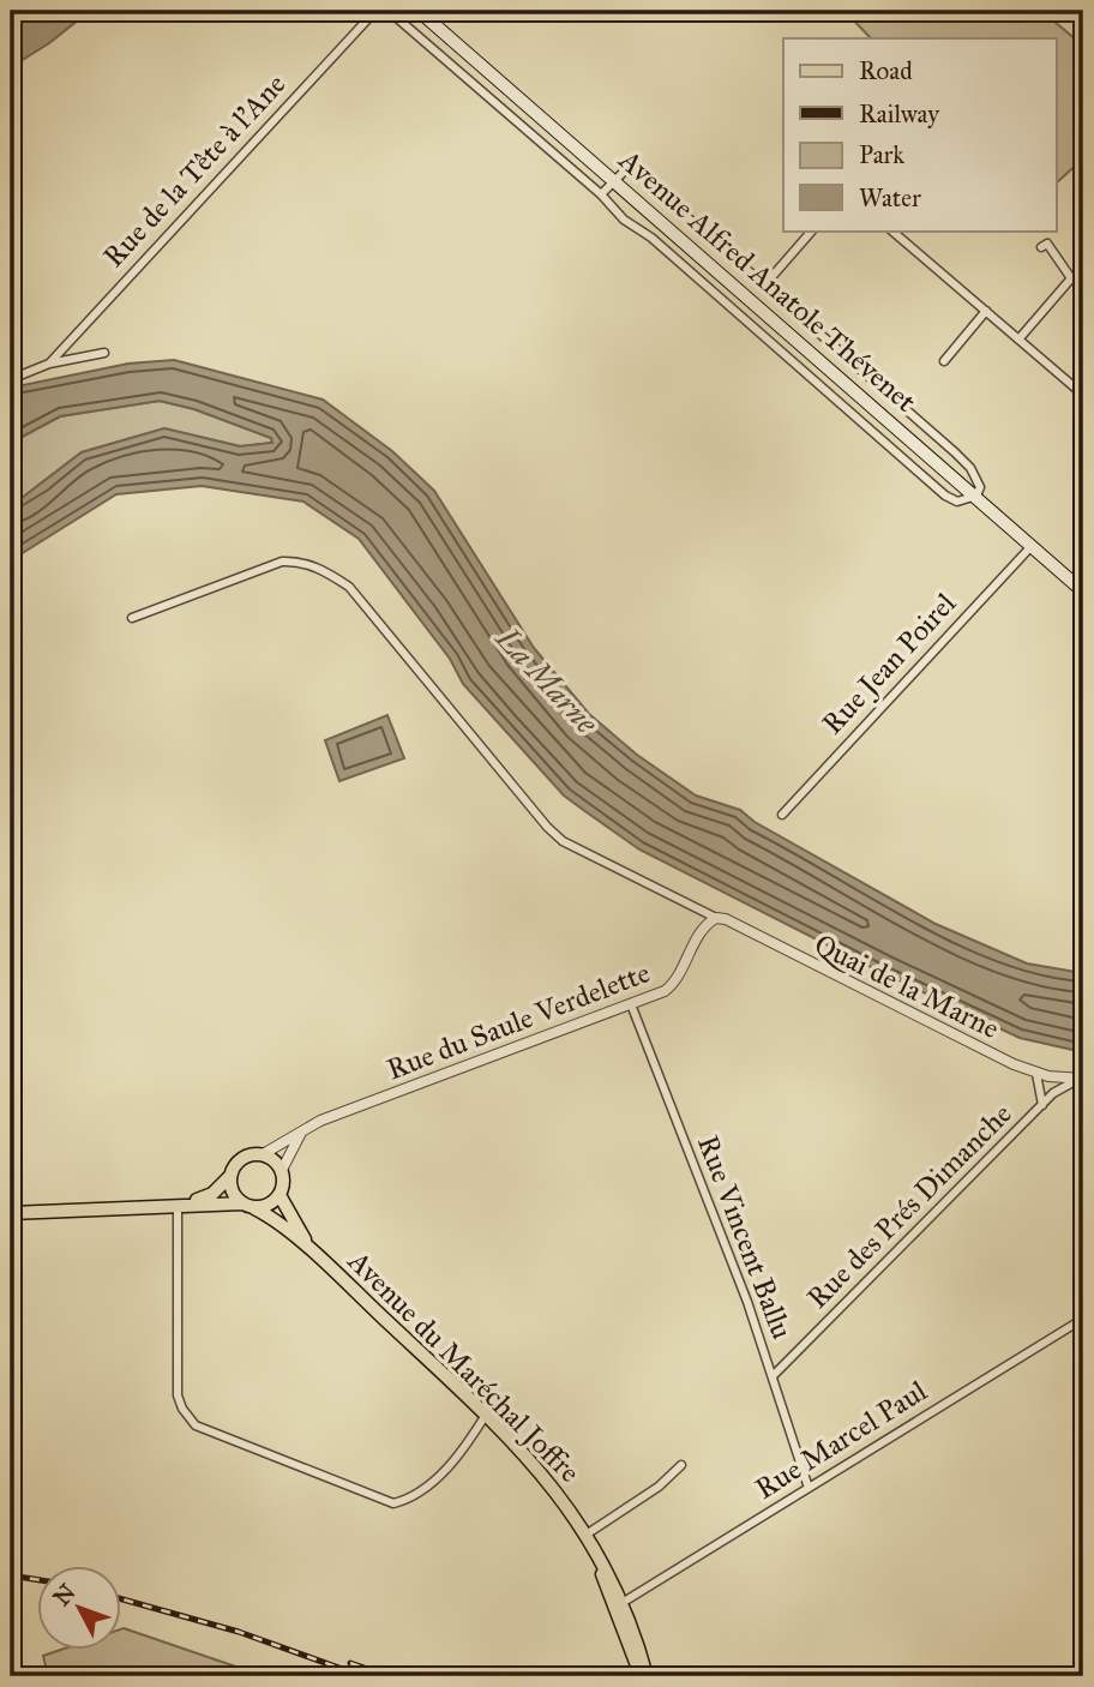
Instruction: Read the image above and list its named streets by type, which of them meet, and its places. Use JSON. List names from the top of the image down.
{
  "streets": {
    "main road": ["Avenue Alfred Anatole Thévenet", "Avenue du Maréchal Joffre"],
    "street": [
      "Rue de la Tête à l'Ane",
      "Rue Jean Poirel",
      "Quai de la Marne",
      "Rue du Saule Verdelette",
      "Rue des Prés Dimanche",
      "Rue Vincent Ballu",
      "Rue Marcel Paul"
    ]
  },
  "crossings": [
    ["Avenue Alfred Anatole Thévenet", "Rue Jean Poirel"],
    ["Quai de la Marne", "Rue du Saule Verdelette"],
    ["Quai de la Marne", "Rue des Prés Dimanche"],
    ["Rue du Saule Verdelette", "Rue Vincent Ballu"],
    ["Rue du Saule Verdelette", "Avenue du Maréchal Joffre"],
    ["Rue des Prés Dimanche", "Rue Vincent Ballu"],
    ["Rue Vincent Ballu", "Rue Marcel Paul"],
    ["Avenue du Maréchal Joffre", "Rue Marcel Paul"]
  ],
  "water": ["La Marne"],
  "legend": [
    "Road",
    "Railway",
    "Park",
    "Water"
  ],
  "north": "top left"
}
